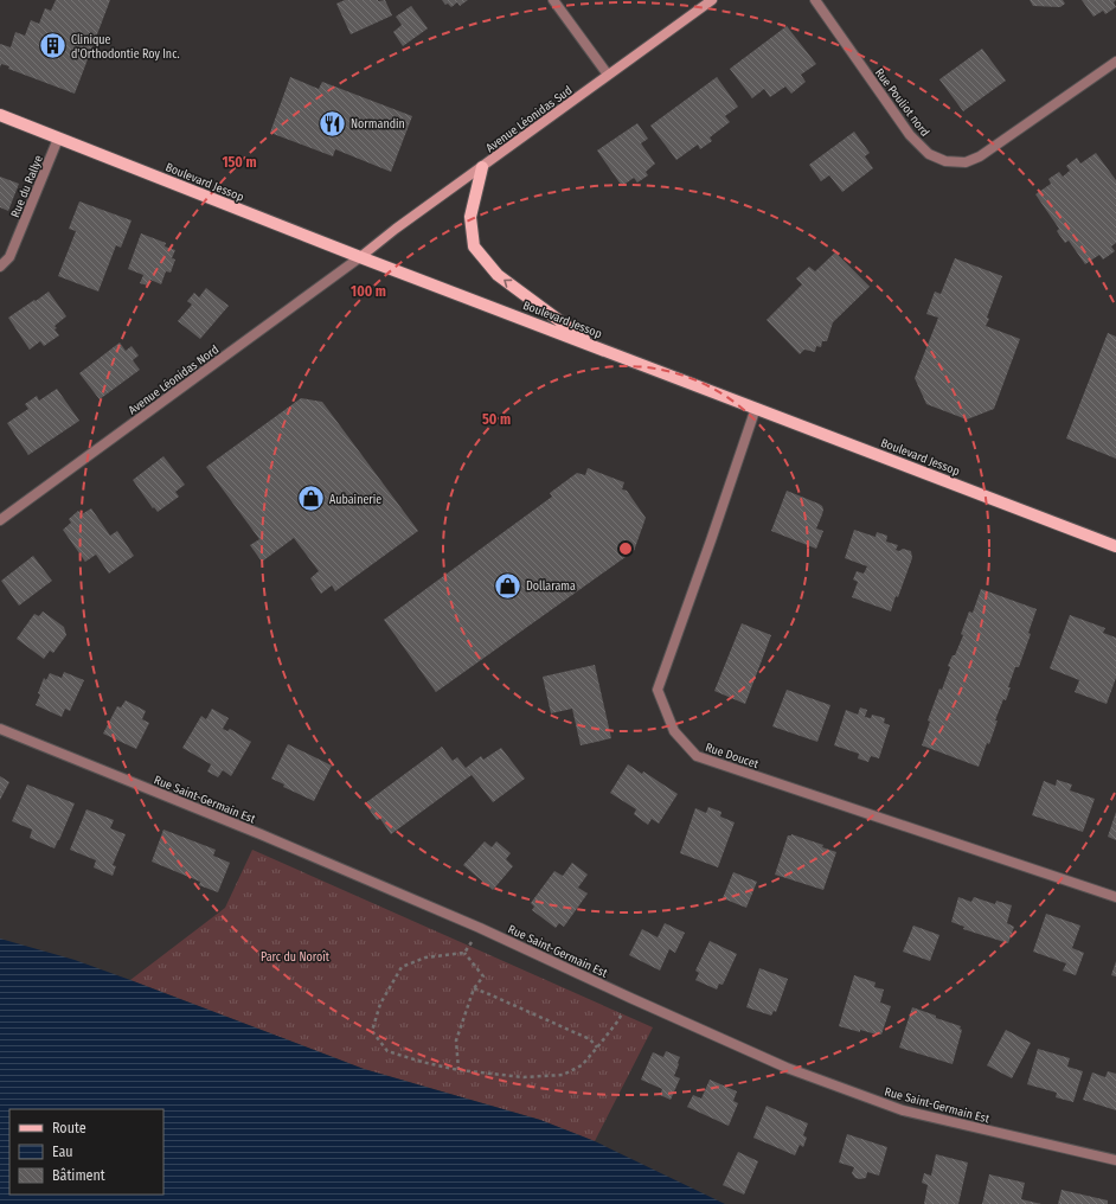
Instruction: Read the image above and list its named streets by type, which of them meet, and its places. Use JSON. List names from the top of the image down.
{
  "streets": {
    "main road": ["Boulevard Jessop"],
    "street": [
      "Rue Pouliot nord",
      "Avenue Léonidas Sud",
      "Rue du Rallye",
      "Avenue Léonidas Nord",
      "Rue Doucet",
      "Rue Saint-Germain Est"
    ]
  },
  "crossings": [
    ["Avenue Léonidas Sud", "Boulevard Jessop"],
    ["Avenue Léonidas Sud", "Avenue Léonidas Nord"],
    ["Boulevard Jessop", "Rue du Rallye"],
    ["Boulevard Jessop", "Avenue Léonidas Nord"],
    ["Boulevard Jessop", "Rue Doucet"]
  ],
  "parks": ["Parc du Noroît"],
  "places": {
    "building": ["Clinique d'Orthodontie Roy Inc."],
    "restaurant": ["Normandin"],
    "shop": ["Aubainerie", "Dollarama"]
  },
  "legend": ["Route", "Eau", "Bâtiment"],
  "rings": ["150 m", "100 m", "50 m"]
}
